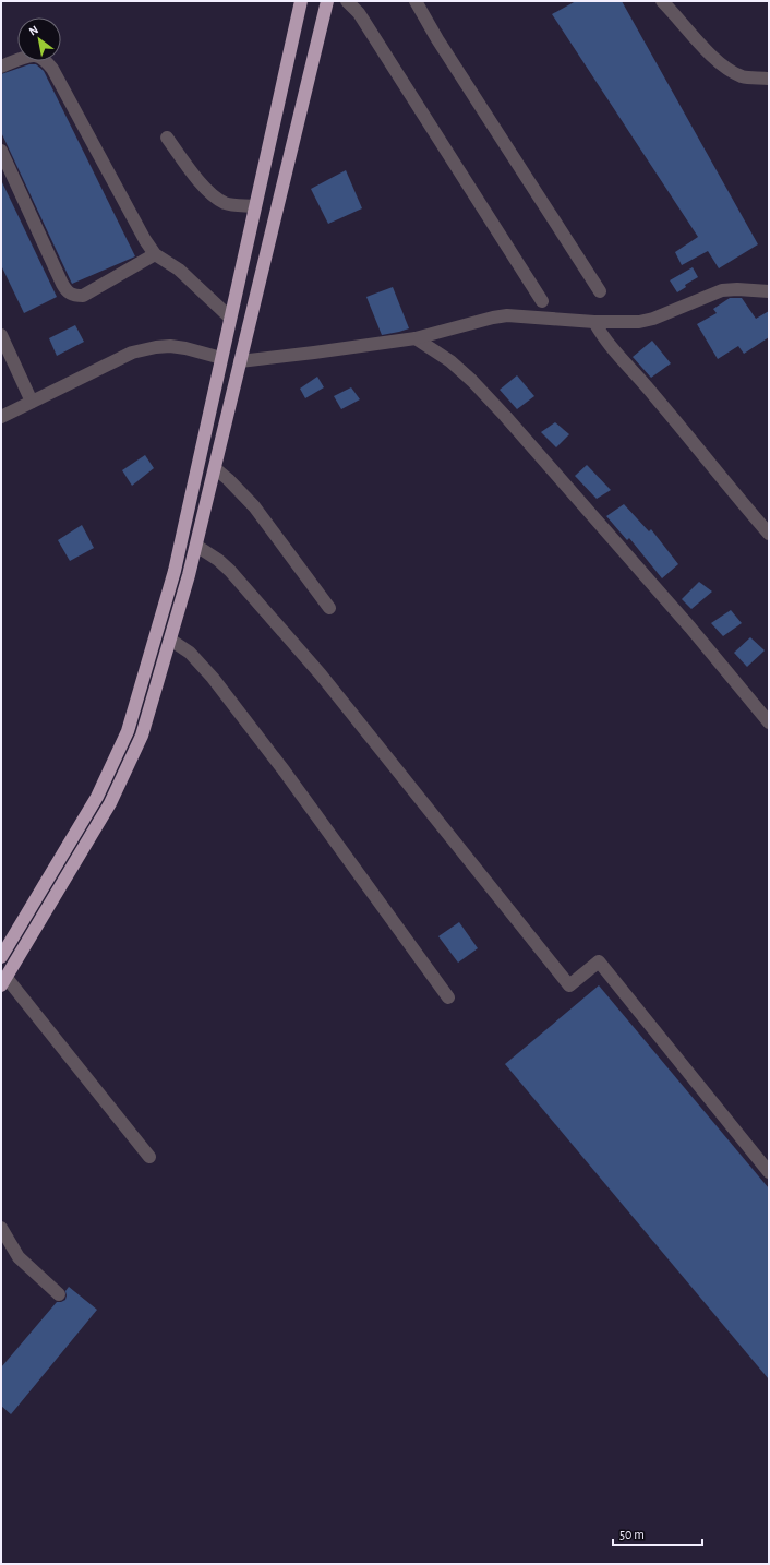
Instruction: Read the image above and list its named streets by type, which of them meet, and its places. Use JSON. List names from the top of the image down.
{
  "scale_bar": "50 m",
  "north": "top left"
}
